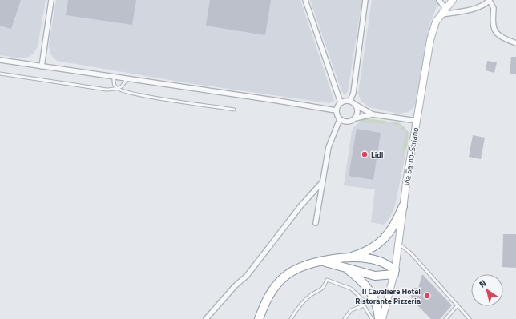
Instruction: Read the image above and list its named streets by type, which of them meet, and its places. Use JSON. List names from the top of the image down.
{
  "streets": {
    "main road": ["Via Sarno-Striano"]
  },
  "places": ["Lidl", "Il Cavaliere Hotel Ristorante Pizzeria"],
  "north": "top left"
}
